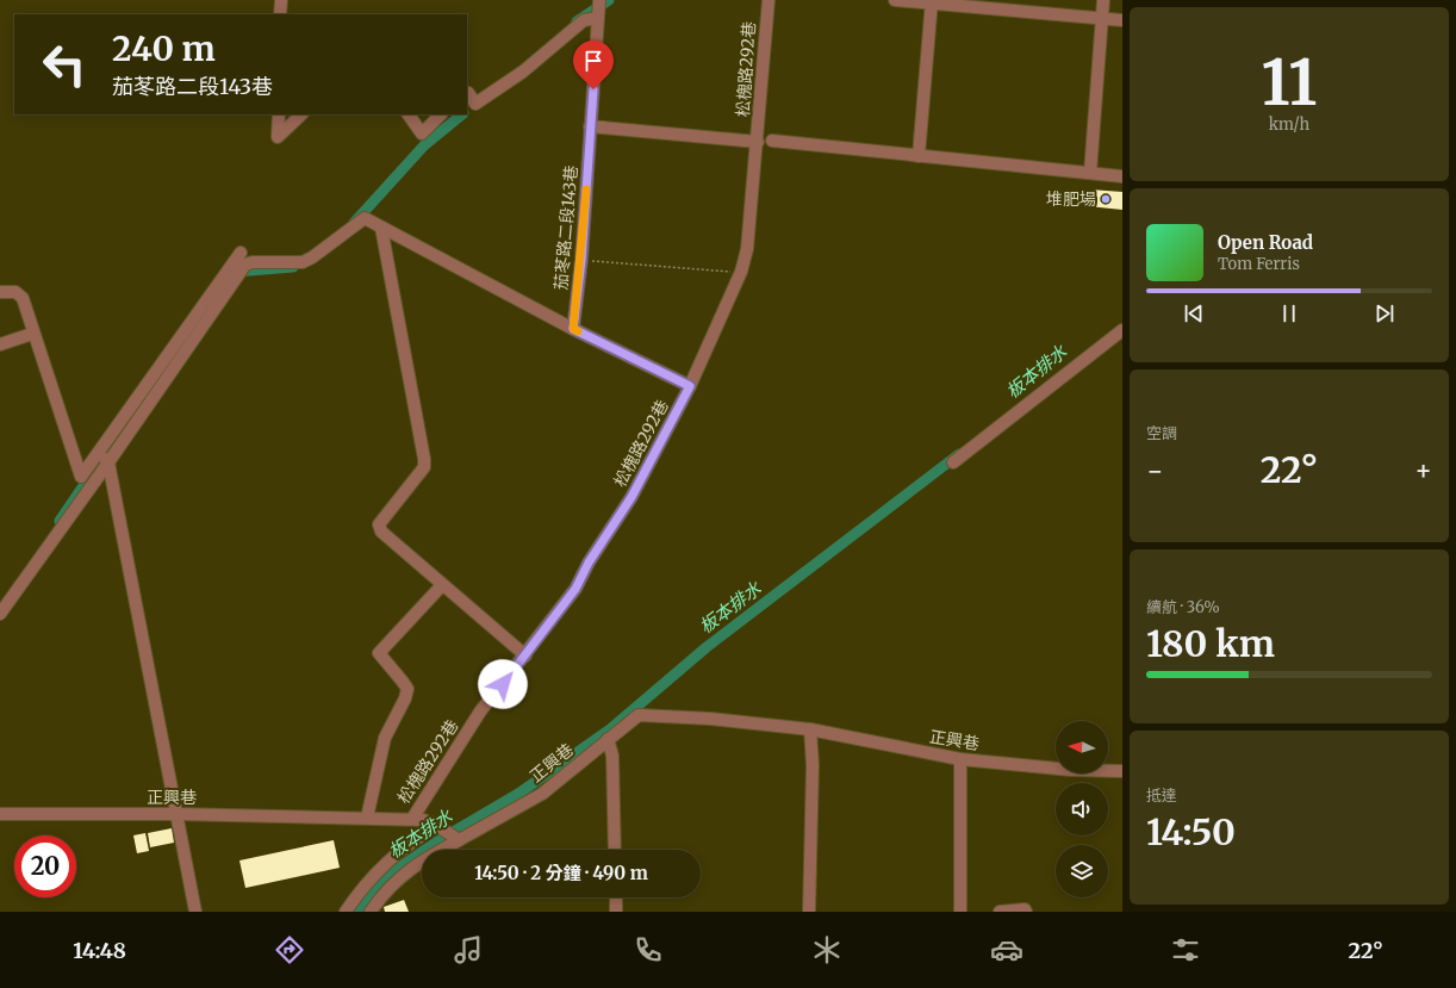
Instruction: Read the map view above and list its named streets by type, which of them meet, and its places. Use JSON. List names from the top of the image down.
{
  "streets": {
    "street": ["松槐路292巷", "茄苳路二段143巷", "正興巷"]
  },
  "crossings": [
    ["松槐路292巷", "正興巷"]
  ],
  "water": ["板本排水"],
  "places": ["堆肥場"],
  "north": "left",
  "page": {
    "tile": [
      ["11", "km/h"],
      "空調",
      ["續航 · 36%", "180 km"],
      ["抵達", "14:50"]
    ],
    "turn": ["240 m", "茄苳路二段143巷"],
    "song": ["Open Road", "Tom Ferris"],
    "heat": ["−", "22°", "+"],
    "limit": "20",
    "trip": "14:50 · 2 分鐘 · 490 m",
    "tabs": ["14:48", "22°"]
  }
}
